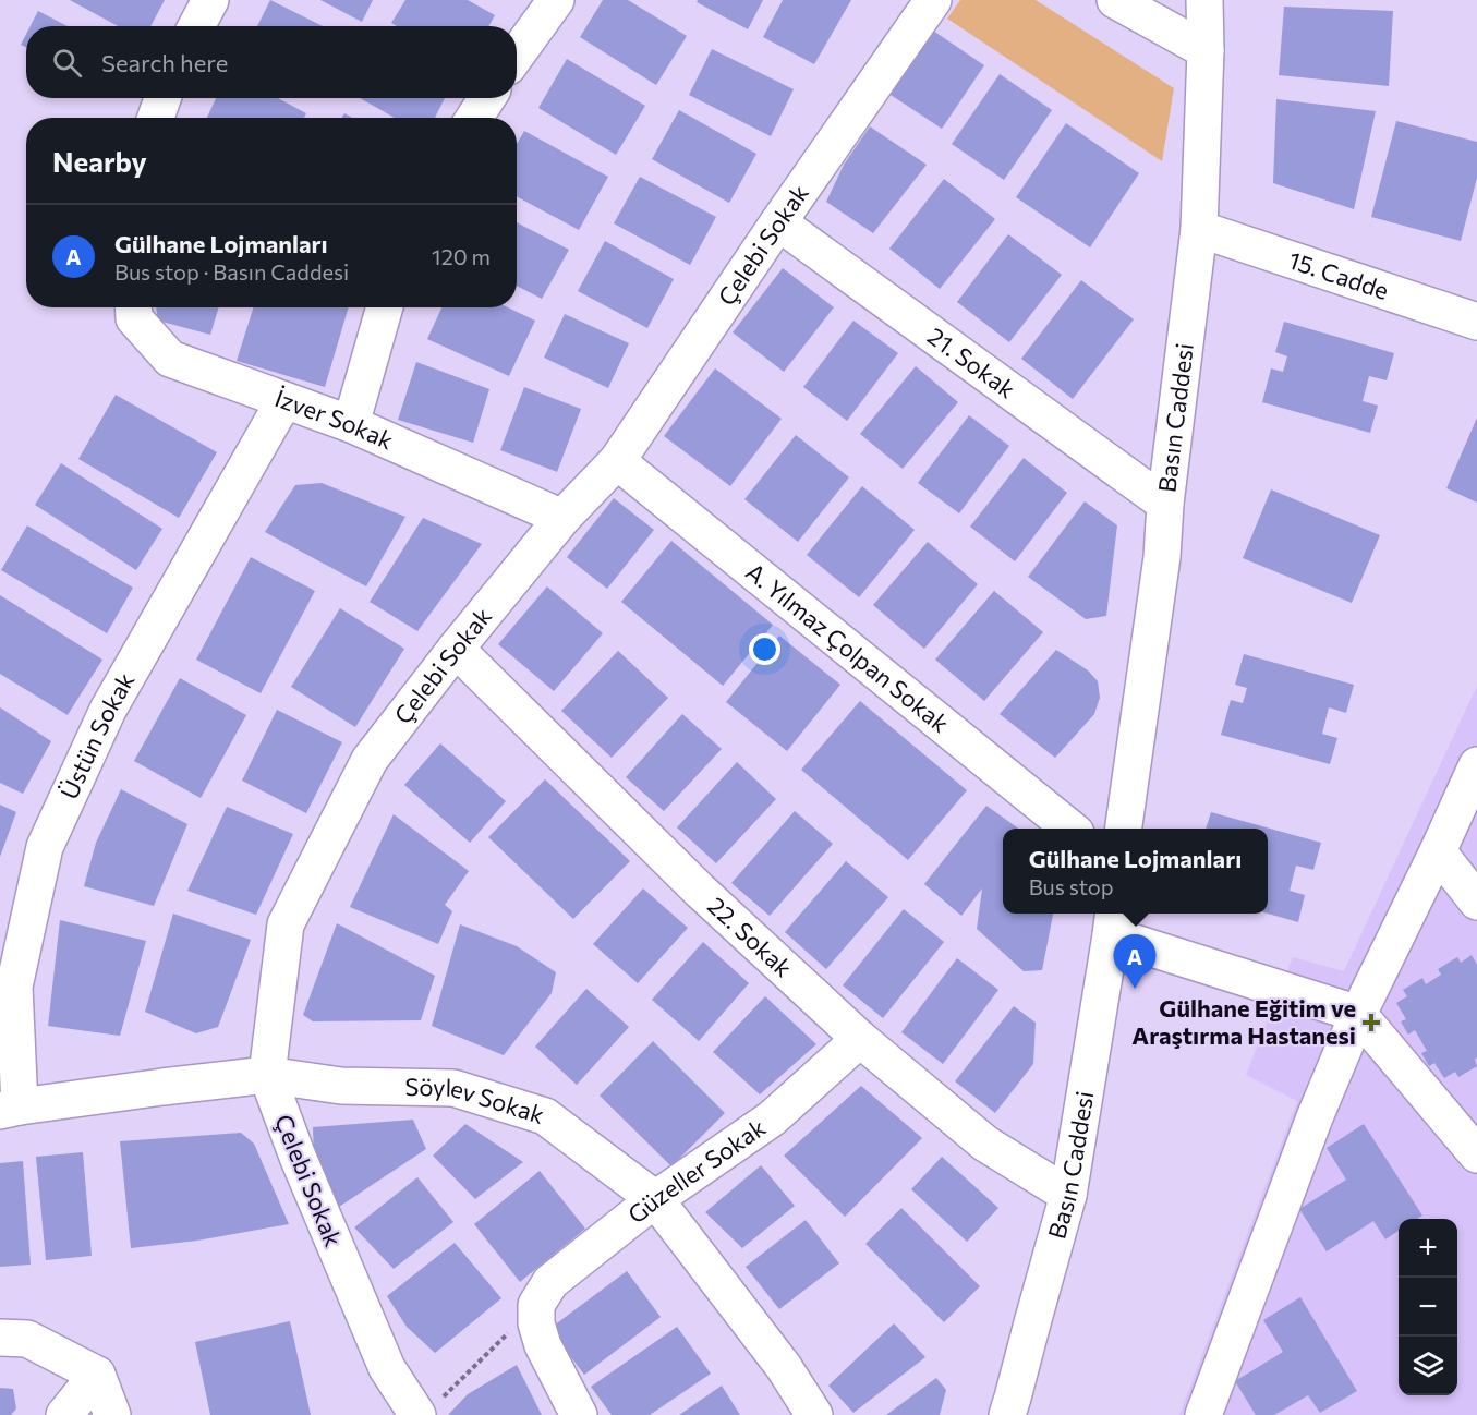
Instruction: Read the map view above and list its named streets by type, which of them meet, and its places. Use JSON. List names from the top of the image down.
{
  "streets": {
    "street": [
      "Çelebi Sokak",
      "15. Cadde",
      "21. Sokak",
      "Basın Caddesi",
      "İzver Sokak",
      "A. Yılmaz Çolpan Sokak",
      "Üstün Sokak",
      "22. Sokak",
      "Söylev Sokak",
      "Güzeller Sokak"
    ]
  },
  "crossings": [
    ["Çelebi Sokak", "21. Sokak"],
    ["Çelebi Sokak", "İzver Sokak"],
    ["Çelebi Sokak", "A. Yılmaz Çolpan Sokak"],
    ["Çelebi Sokak", "22. Sokak"],
    ["Çelebi Sokak", "Söylev Sokak"],
    ["15. Cadde", "Basın Caddesi"],
    ["21. Sokak", "Basın Caddesi"],
    ["Basın Caddesi", "22. Sokak"],
    ["İzver Sokak", "Üstün Sokak"],
    ["Üstün Sokak", "Söylev Sokak"],
    ["22. Sokak", "Güzeller Sokak"],
    ["Söylev Sokak", "Güzeller Sokak"]
  ],
  "places": {
    "health": ["Gülhane Eğitim ve Araştırma Hastanesi"]
  },
  "page": {
    "search": "Search here",
    "heading": "Nearby",
    "list": [
      {
        "mark": "A",
        "name": "Gülhane Lojmanları",
        "note": "Bus stop · Basın Caddesi",
        "value": "120 m"
      }
    ],
    "popup": ["Gülhane Lojmanları", "Bus stop"],
    "pins": "A",
    "map_buttons": ["+", "−"]
  }
}
